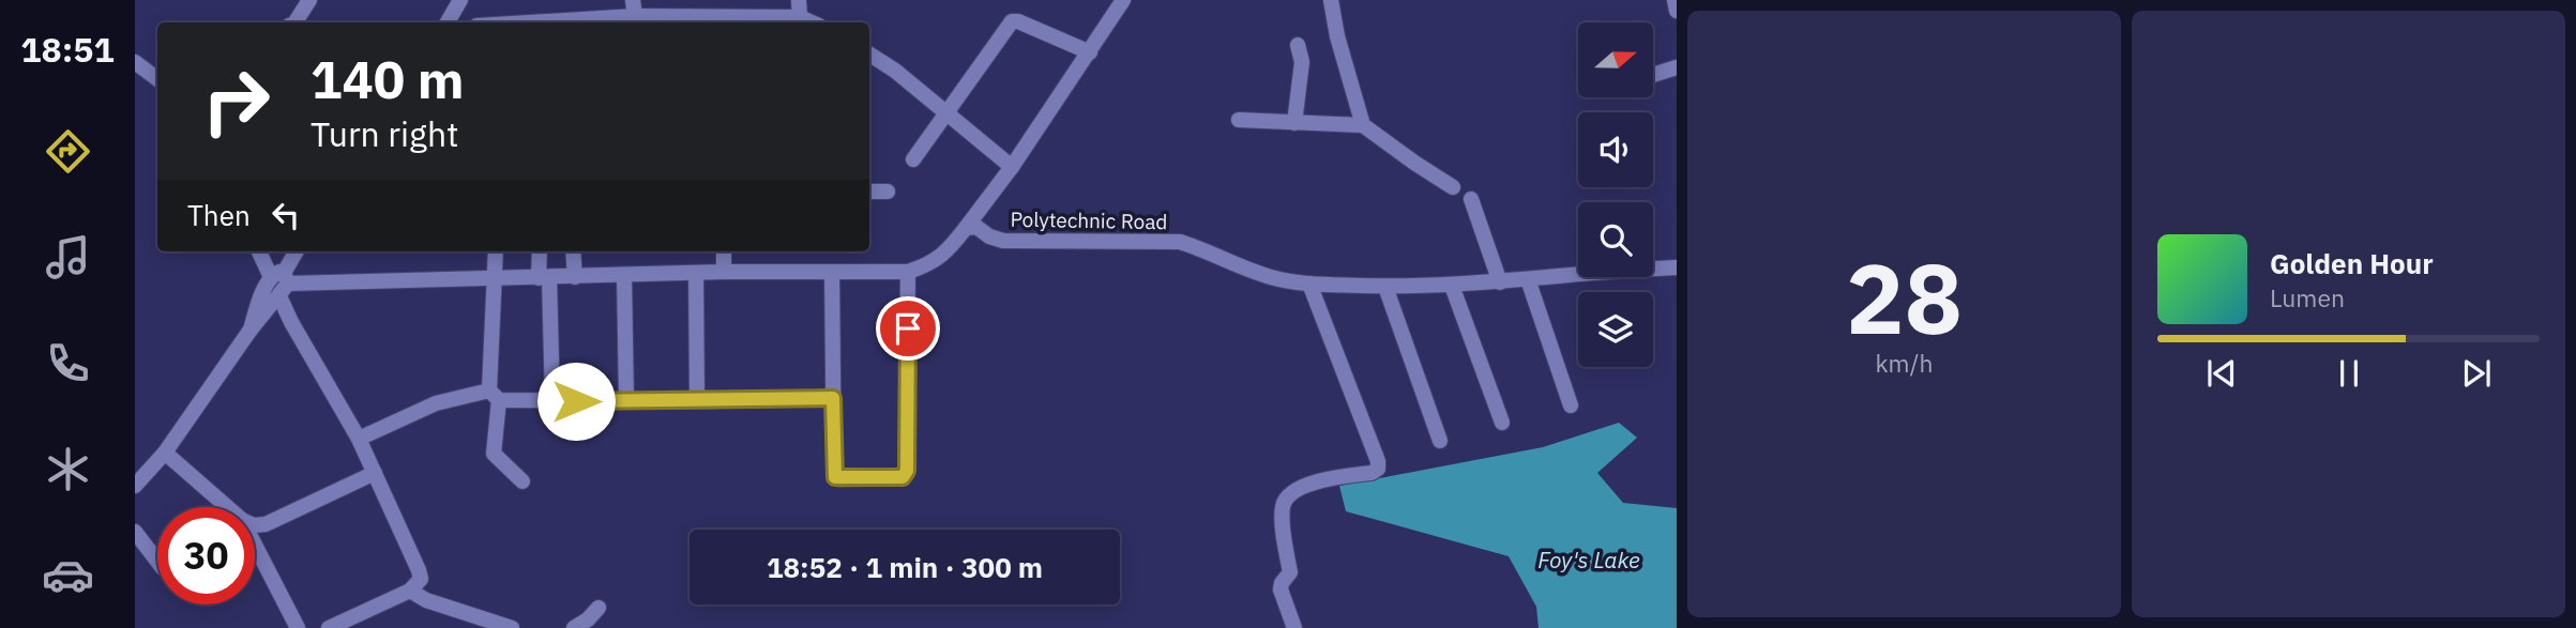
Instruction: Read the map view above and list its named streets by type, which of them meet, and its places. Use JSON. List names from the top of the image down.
{
  "streets": {
    "street": ["Polytechnic Road"]
  },
  "water": ["Foy's Lake"],
  "north": "right",
  "page": {
    "tabs": "18:51",
    "tile": ["28", "km/h"],
    "turn": ["140 m", "Turn right"],
    "then": "Then",
    "song": ["Golden Hour", "Lumen"],
    "limit": "30",
    "trip": "18:52 · 1 min · 300 m"
  }
}
